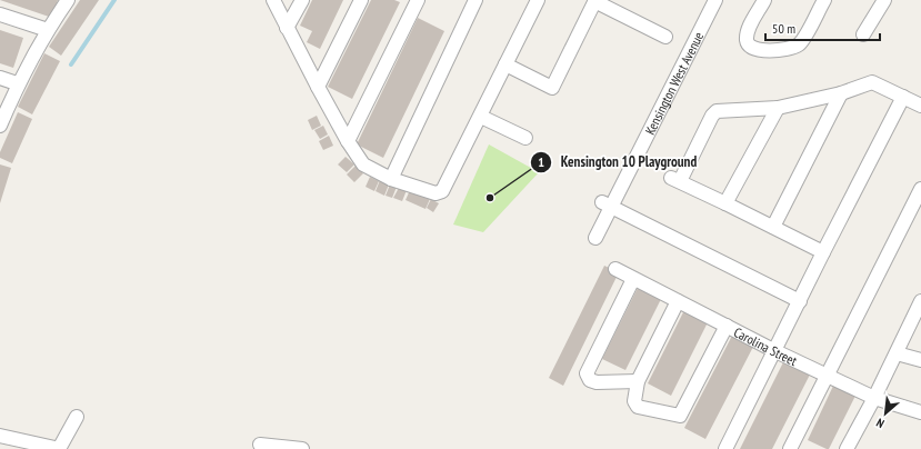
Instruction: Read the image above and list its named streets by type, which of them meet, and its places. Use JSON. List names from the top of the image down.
{
  "streets": {
    "street": ["Kensington West Avenue", "Carolina Street"]
  },
  "places": ["Kensington 10 Playground"],
  "scale_bar": "50 m",
  "north": "bottom left"
}
